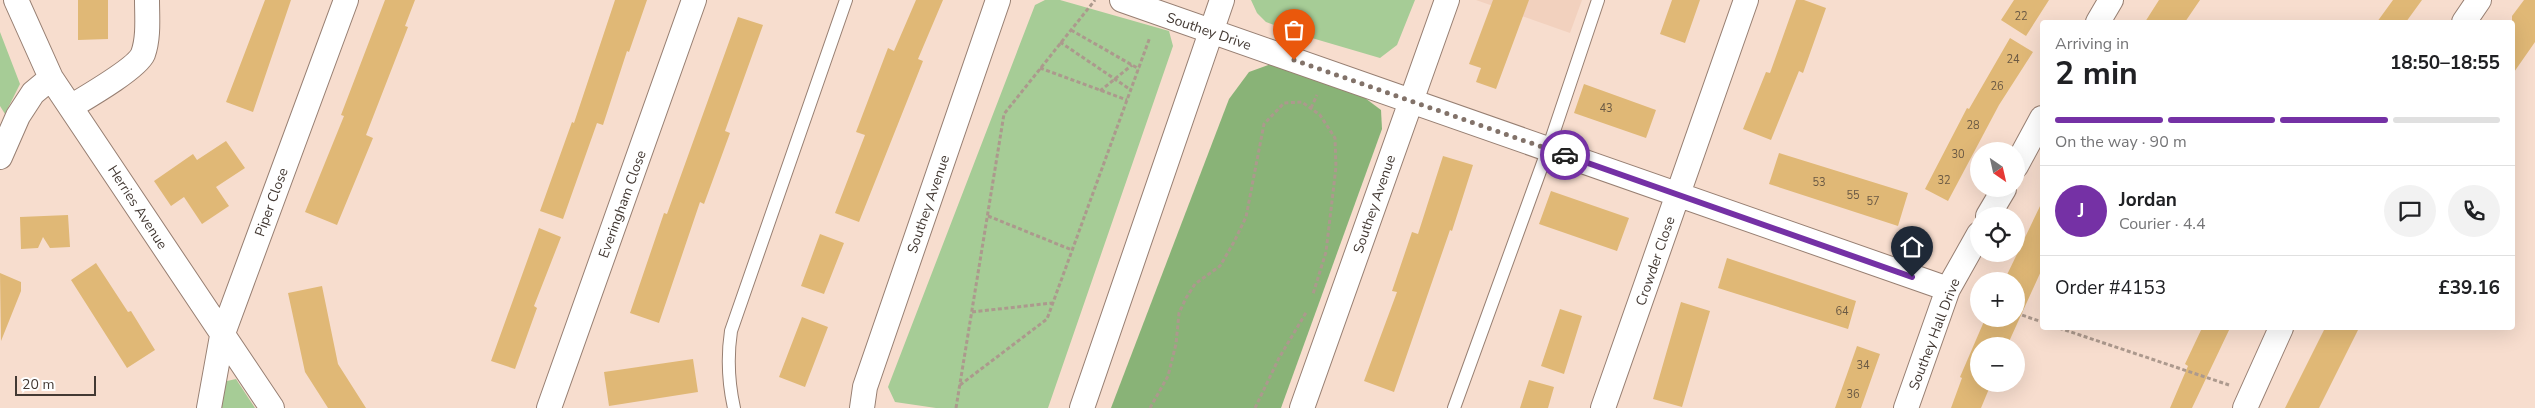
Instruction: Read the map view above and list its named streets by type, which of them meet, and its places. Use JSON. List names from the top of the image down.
{
  "streets": {
    "street": [
      "Southey Drive",
      "Piper Close",
      "Everingham Close",
      "Southey Avenue",
      "Herries Avenue",
      "Crowder Close",
      "Southey Hall Drive"
    ]
  },
  "crossings": [
    ["Southey Drive", "Southey Avenue"],
    ["Southey Drive", "Crowder Close"],
    ["Southey Drive", "Southey Hall Drive"],
    ["Piper Close", "Herries Avenue"]
  ],
  "house_numbers": [
    "22",
    "24",
    "26",
    "43",
    "28",
    "30",
    "32",
    "53",
    "55",
    "57",
    "64",
    "34",
    "36"
  ],
  "scale_bar": "20 m",
  "north": "bottom right",
  "page": {
    "heading": ["2 min", "Arriving in", "18:50–18:55"],
    "panel": [
      "Jordan",
      "Courier · 4.4",
      "Order #4153",
      "£39.16"
    ],
    "bar": "On the way · 90 m",
    "map_buttons": ["+", "−"],
    "round": "J",
    "scale": "20 m"
  }
}
